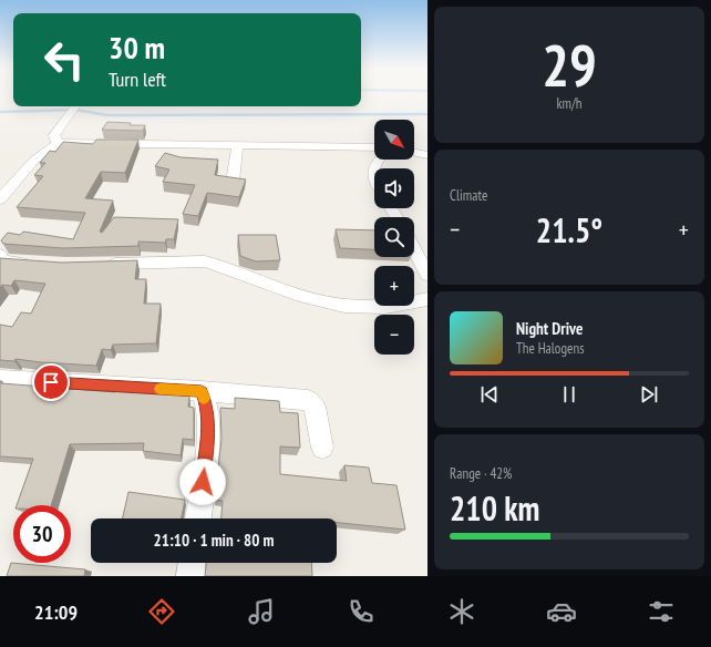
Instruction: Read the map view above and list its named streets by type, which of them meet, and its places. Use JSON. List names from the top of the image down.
{
  "north": "bottom right",
  "page": {
    "tile": [
      ["29", "km/h"],
      "Climate",
      ["Range · 42%", "210 km"]
    ],
    "turn": ["30 m", "Turn left"],
    "map_buttons": ["+", "−"],
    "heat": ["−", "21.5°", "+"],
    "song": ["Night Drive", "The Halogens"],
    "limit": "30",
    "trip": "21:10 · 1 min · 80 m",
    "tabs": "21:09"
  }
}
